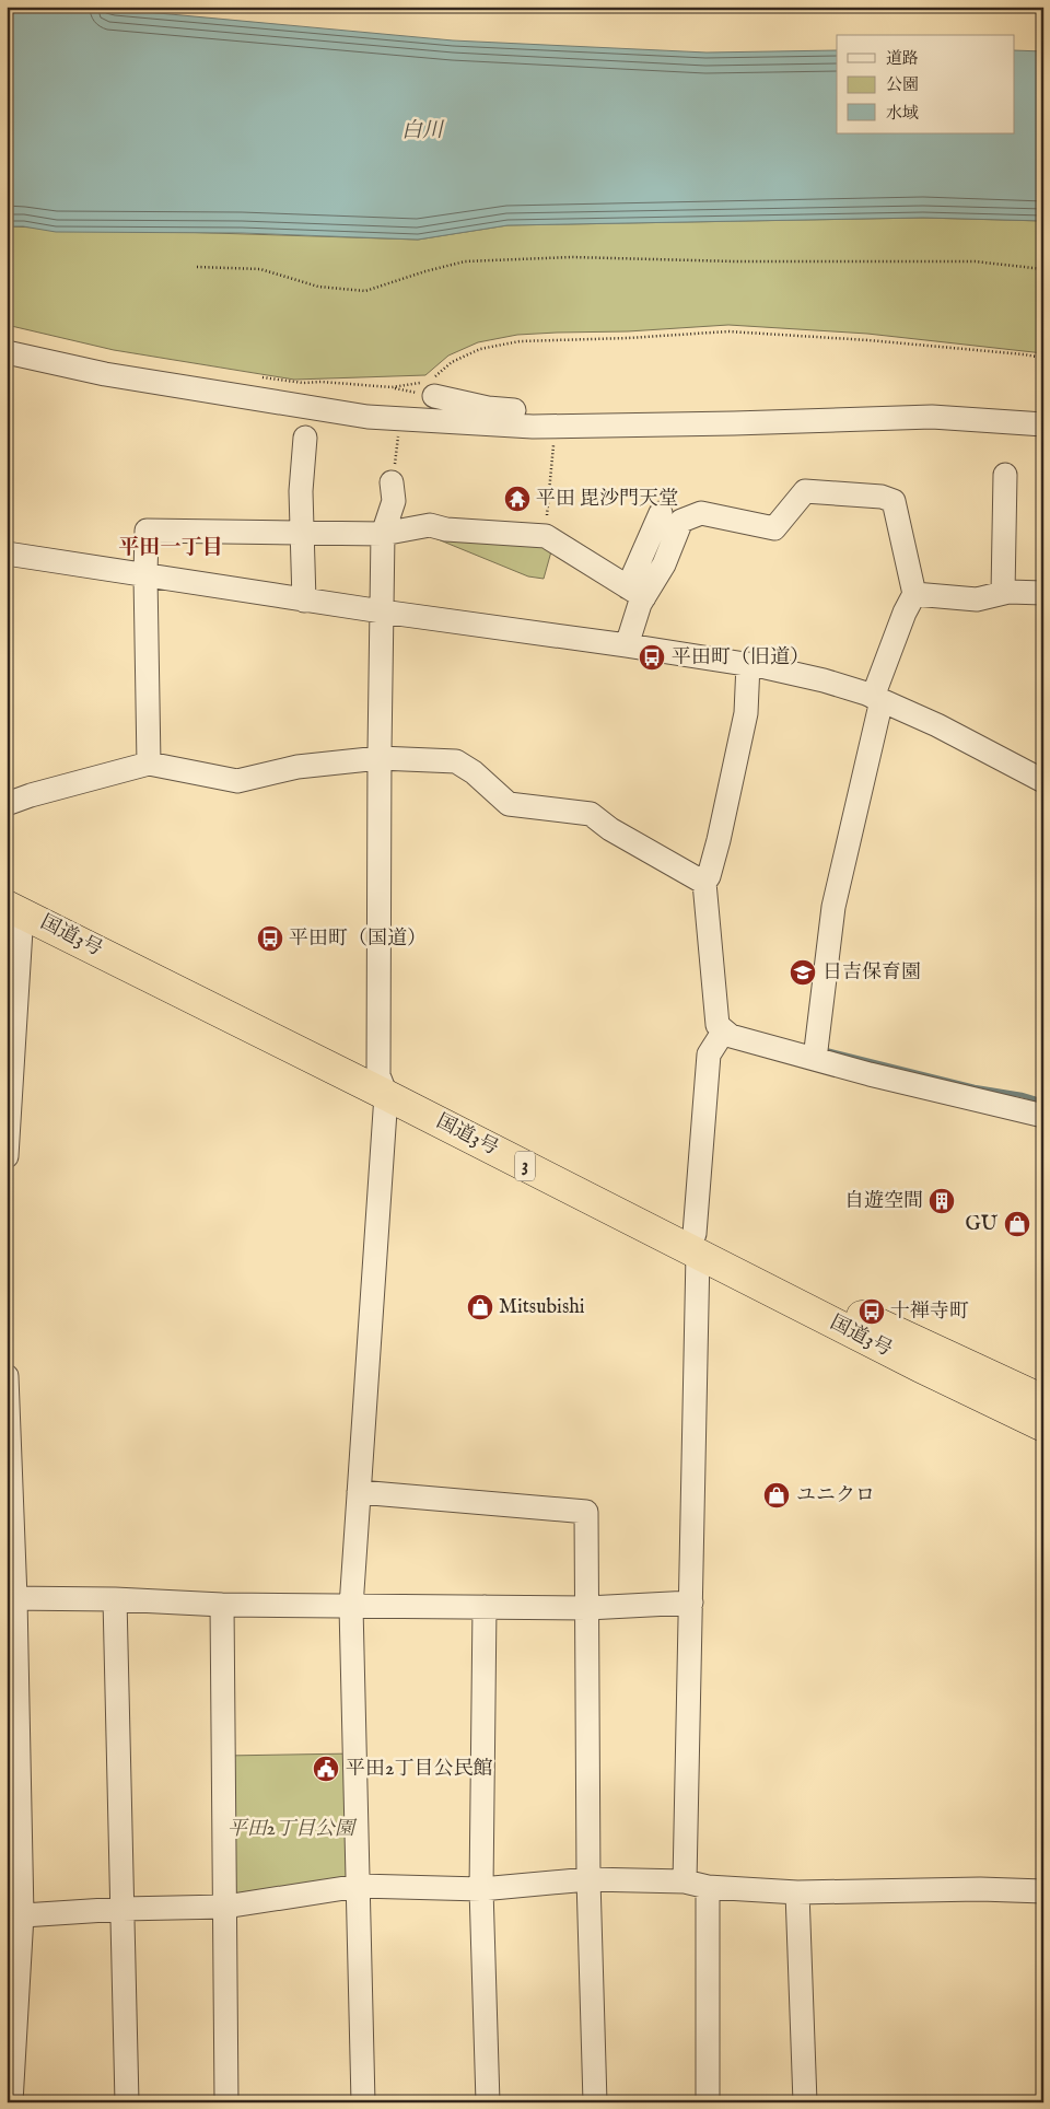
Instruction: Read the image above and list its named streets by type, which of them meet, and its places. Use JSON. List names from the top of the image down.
{
  "streets": {
    "highway": ["国道3号", "3"]
  },
  "districts": ["平田一丁目"],
  "water": ["白川"],
  "parks": ["平田2丁目公園"],
  "places": {
    "temple": ["平田 毘沙門天堂"],
    "bus stop": ["平田町（旧道）", "平田町（国道）", "十禅寺町"],
    "school or university": ["日吉保育園"],
    "building": ["自遊空間"],
    "shop": ["GU", "Mitsubishi", "ユニクロ"],
    "public building": ["平田2丁目公民館"]
  },
  "legend": ["道路", "公園", "水域"]
}
